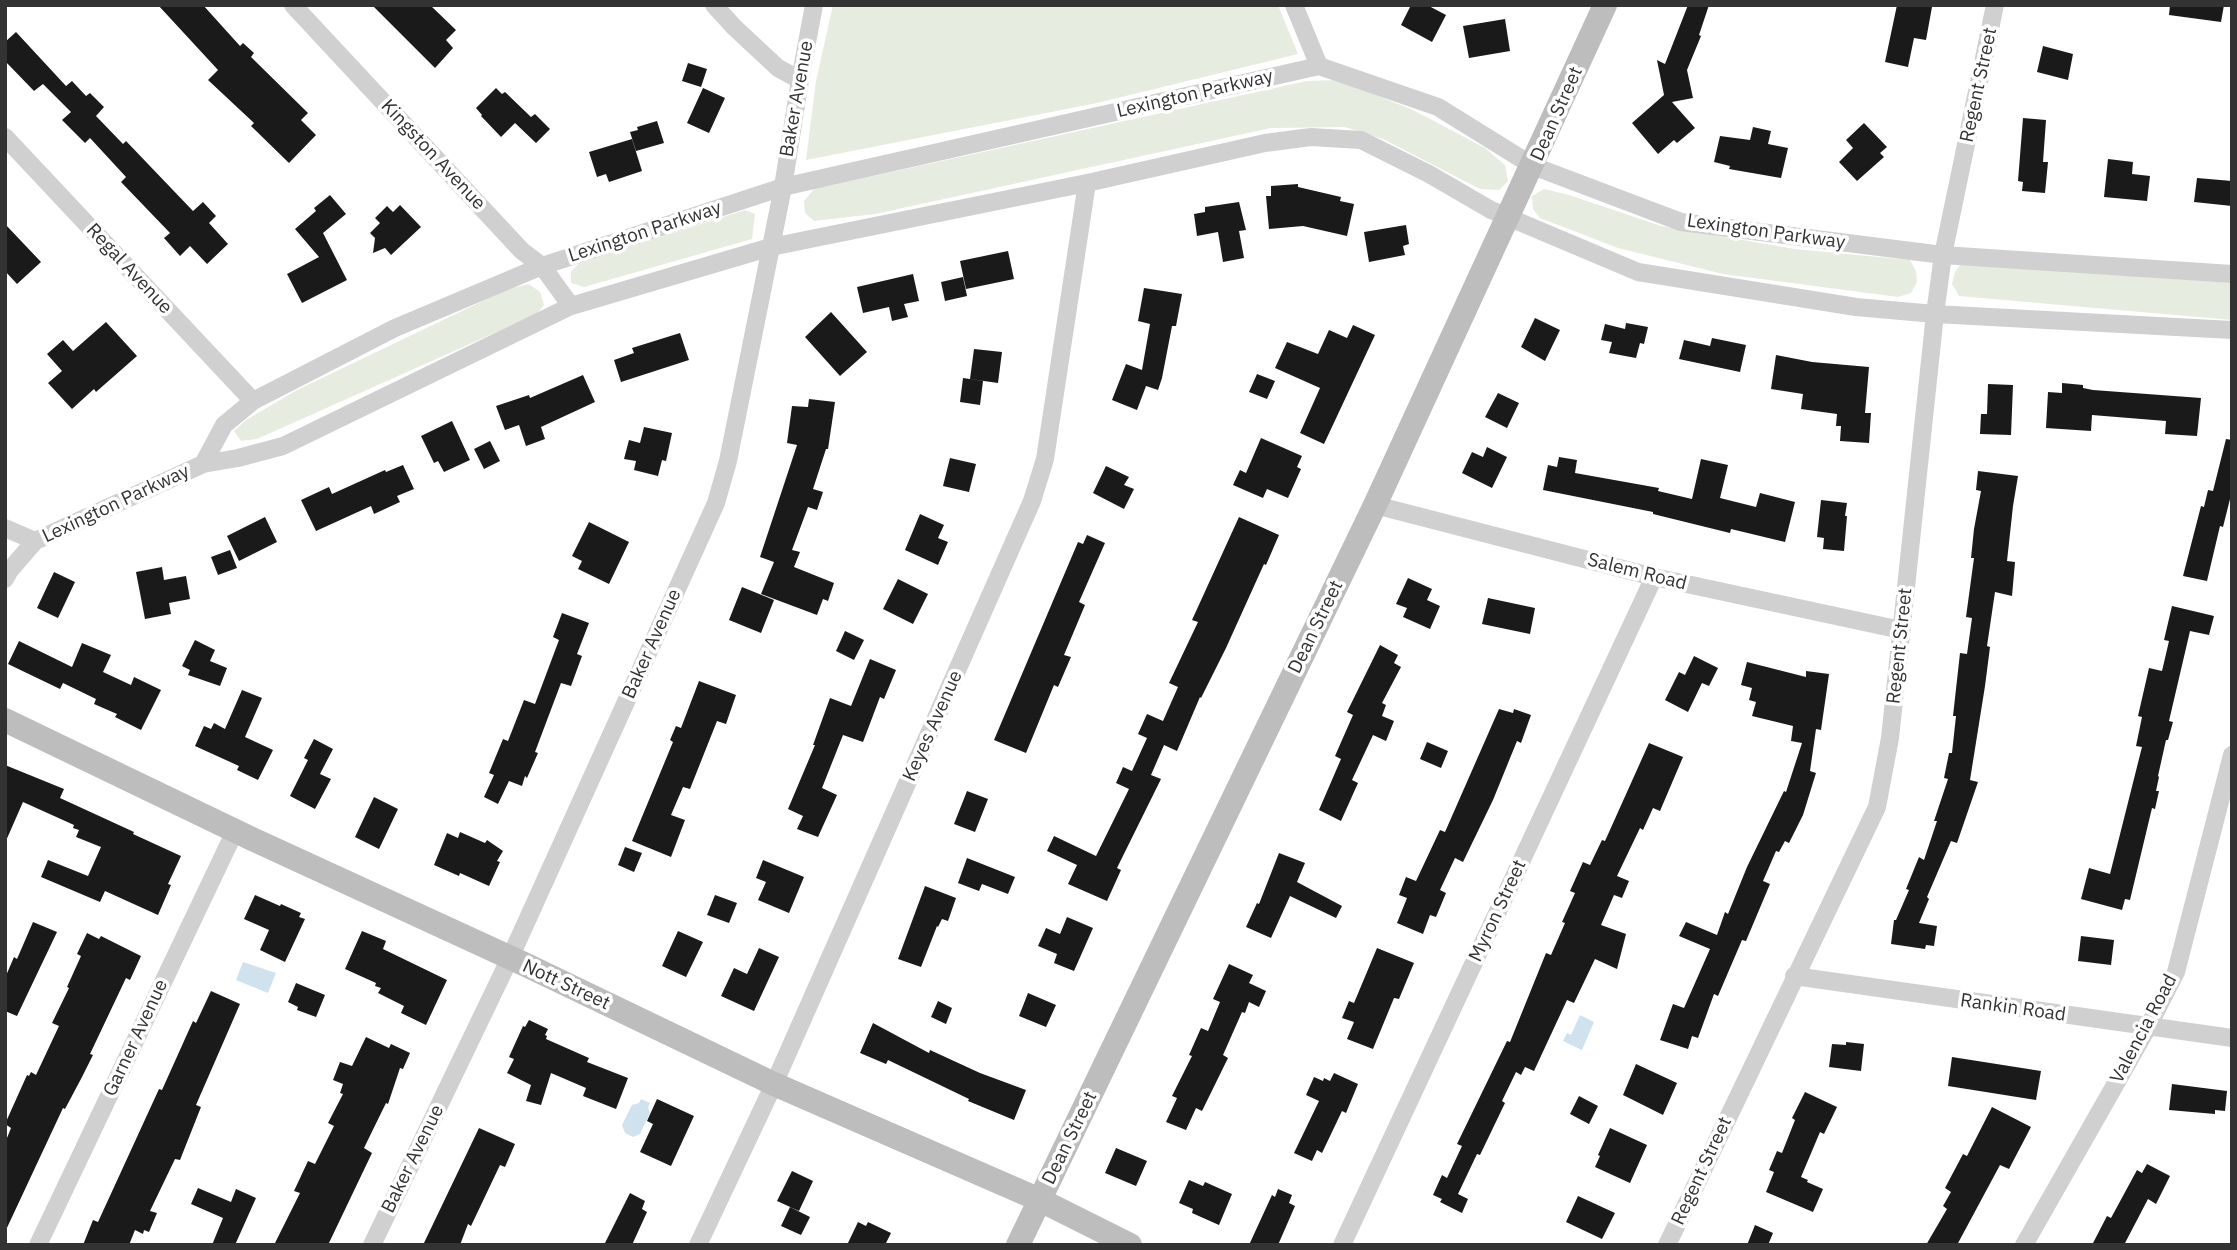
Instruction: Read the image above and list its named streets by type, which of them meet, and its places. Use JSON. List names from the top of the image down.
{
  "streets": {
    "street": [
      "Regent Street",
      "Lexington Parkway",
      "Baker Avenue",
      "Dean Street",
      "Kingston Avenue",
      "Regal Avenue",
      "Salem Road",
      "Keyes Avenue",
      "Myron Street",
      "Nott Street",
      "Rankin Road",
      "Valencia Road",
      "Garner Avenue"
    ]
  },
  "crossings": [
    ["Regent Street", "Lexington Parkway"],
    ["Regent Street", "Salem Road"],
    ["Regent Street", "Rankin Road"],
    ["Lexington Parkway", "Baker Avenue"],
    ["Lexington Parkway", "Dean Street"],
    ["Lexington Parkway", "Kingston Avenue"],
    ["Lexington Parkway", "Regal Avenue"],
    ["Lexington Parkway", "Keyes Avenue"],
    ["Baker Avenue", "Nott Street"],
    ["Dean Street", "Salem Road"],
    ["Dean Street", "Nott Street"],
    ["Salem Road", "Myron Street"],
    ["Keyes Avenue", "Nott Street"],
    ["Nott Street", "Garner Avenue"],
    ["Rankin Road", "Valencia Road"]
  ]
}
